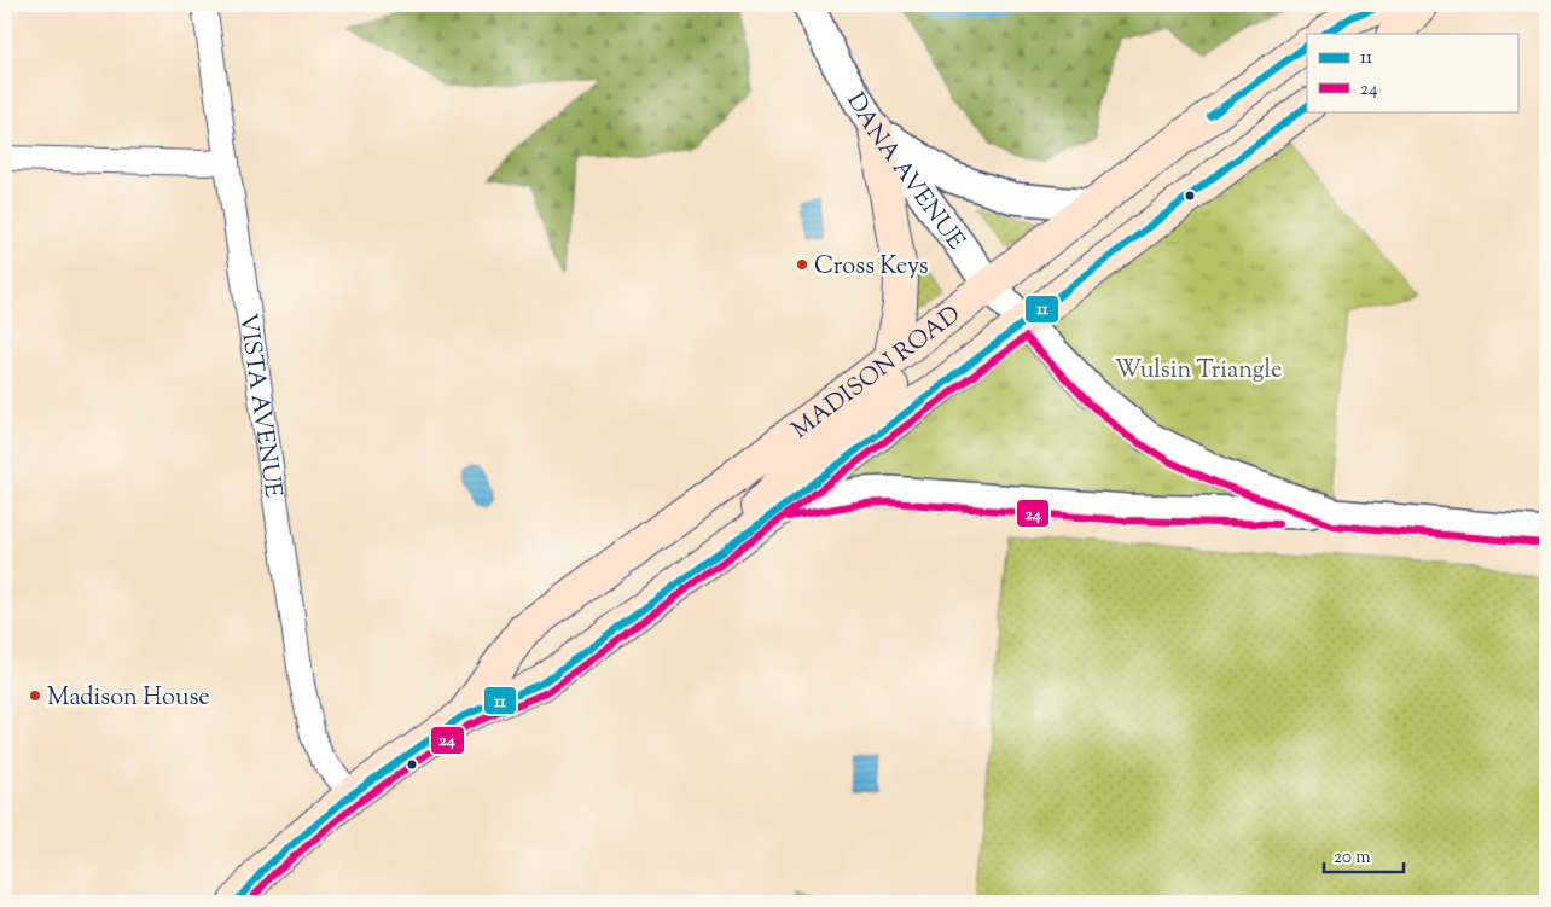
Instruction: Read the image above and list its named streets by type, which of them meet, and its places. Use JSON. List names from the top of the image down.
{
  "streets": {
    "main road": ["MADISON ROAD"],
    "street": ["DANA AVENUE", "VISTA AVENUE"]
  },
  "crossings": [
    ["DANA AVENUE", "MADISON ROAD"],
    ["MADISON ROAD", "VISTA AVENUE"]
  ],
  "parks": ["Wulsin Triangle"],
  "places": ["Cross Keys", "Madison House"],
  "lines": ["transit line 11", "transit line 24"],
  "legend": ["11", "24"],
  "scale_bar": "20 m"
}
